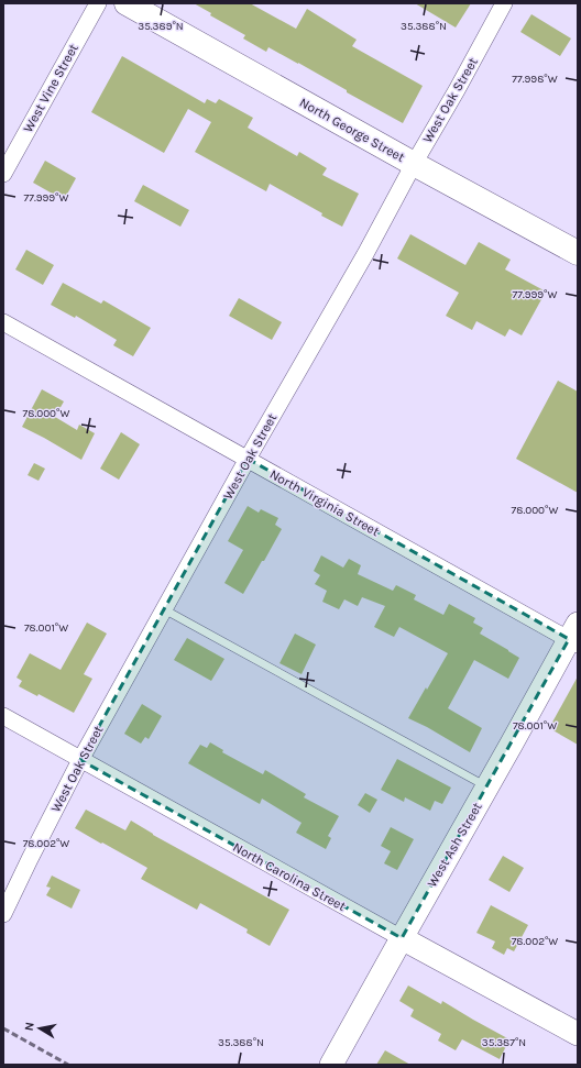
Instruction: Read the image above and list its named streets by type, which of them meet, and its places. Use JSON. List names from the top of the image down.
{
  "streets": {
    "main road": ["North George Street", "West Ash Street", "North Carolina Street"],
    "street": ["West Vine Street", "West Oak Street", "North Virginia Street"]
  },
  "crossings": [
    ["West Oak Street", "North George Street"],
    ["West Oak Street", "North Virginia Street"],
    ["West Oak Street", "North Carolina Street"],
    ["North Virginia Street", "West Ash Street"],
    ["West Ash Street", "North Carolina Street"]
  ],
  "north": "left",
  "coordinates": [
    "35.389°N",
    "35.388°N",
    "77.998°W",
    "77.999°W",
    "78.000°W",
    "78.001°W",
    "78.002°W",
    "35.387°N"
  ]
}
